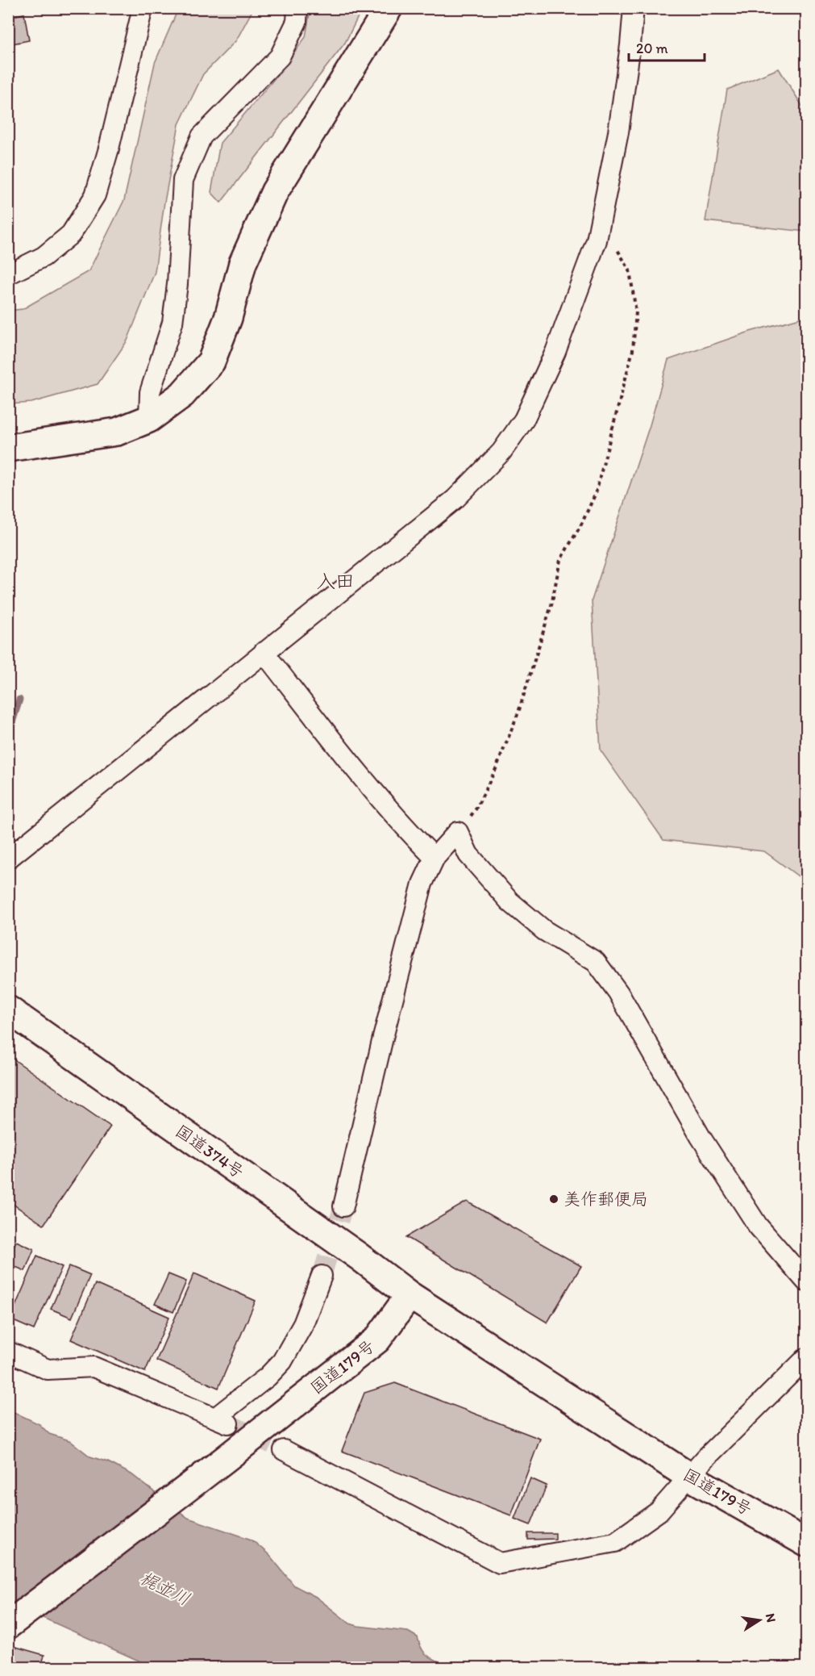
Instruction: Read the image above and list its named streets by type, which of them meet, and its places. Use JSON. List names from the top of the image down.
{
  "streets": {
    "main road": ["国道374号", "国道179号"]
  },
  "crossings": [
    ["国道374号", "国道179号"]
  ],
  "districts": ["入田"],
  "water": ["梶並川"],
  "places": ["美作郵便局"],
  "scale_bar": "20 m",
  "north": "right"
}
